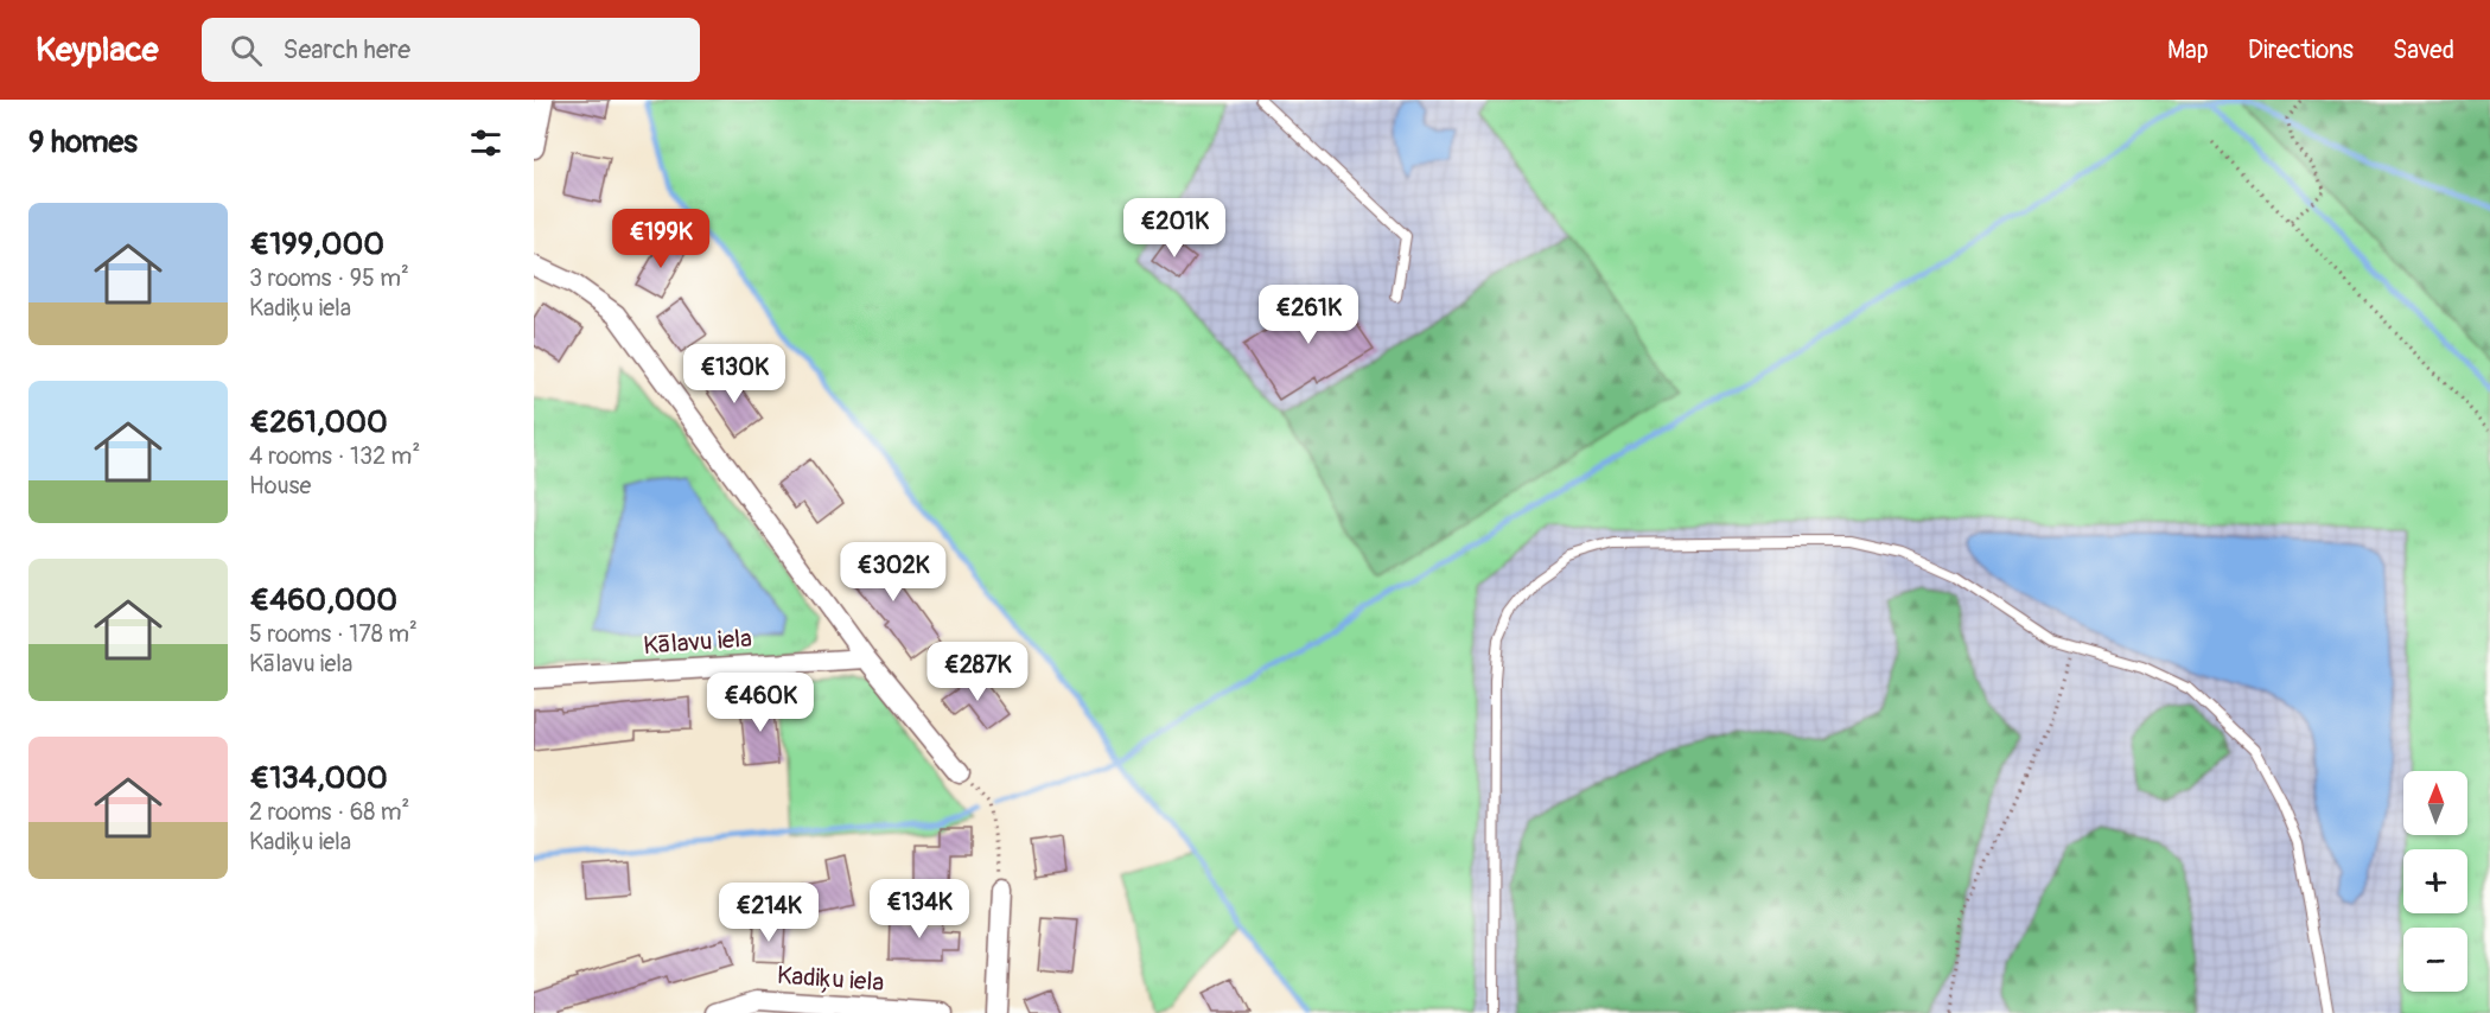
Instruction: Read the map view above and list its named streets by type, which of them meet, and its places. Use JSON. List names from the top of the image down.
{
  "streets": {
    "street": ["Kālavu iela", "Kadiķu iela"]
  },
  "north": "top",
  "page": {
    "header": "Keyplace",
    "search": "Search here",
    "nav": ["Map", "Directions", "Saved"],
    "heading": "9 homes",
    "list": [
      {
        "name": "€199,000",
        "note": "3 rooms · 95 m² · Kadiķu iela"
      },
      {
        "name": "€261,000",
        "note": "4 rooms · 132 m² · House"
      },
      {
        "name": "€460,000",
        "note": "5 rooms · 178 m² · Kālavu iela"
      },
      {
        "name": "€134,000",
        "note": "2 rooms · 68 m² · Kadiķu iela"
      }
    ],
    "price": [
      "€201K",
      "€199K",
      "€261K",
      "€130K",
      "€302K",
      "€287K",
      "€460K",
      "€134K",
      "€214K"
    ],
    "map_buttons": ["+", "−"]
  }
}
